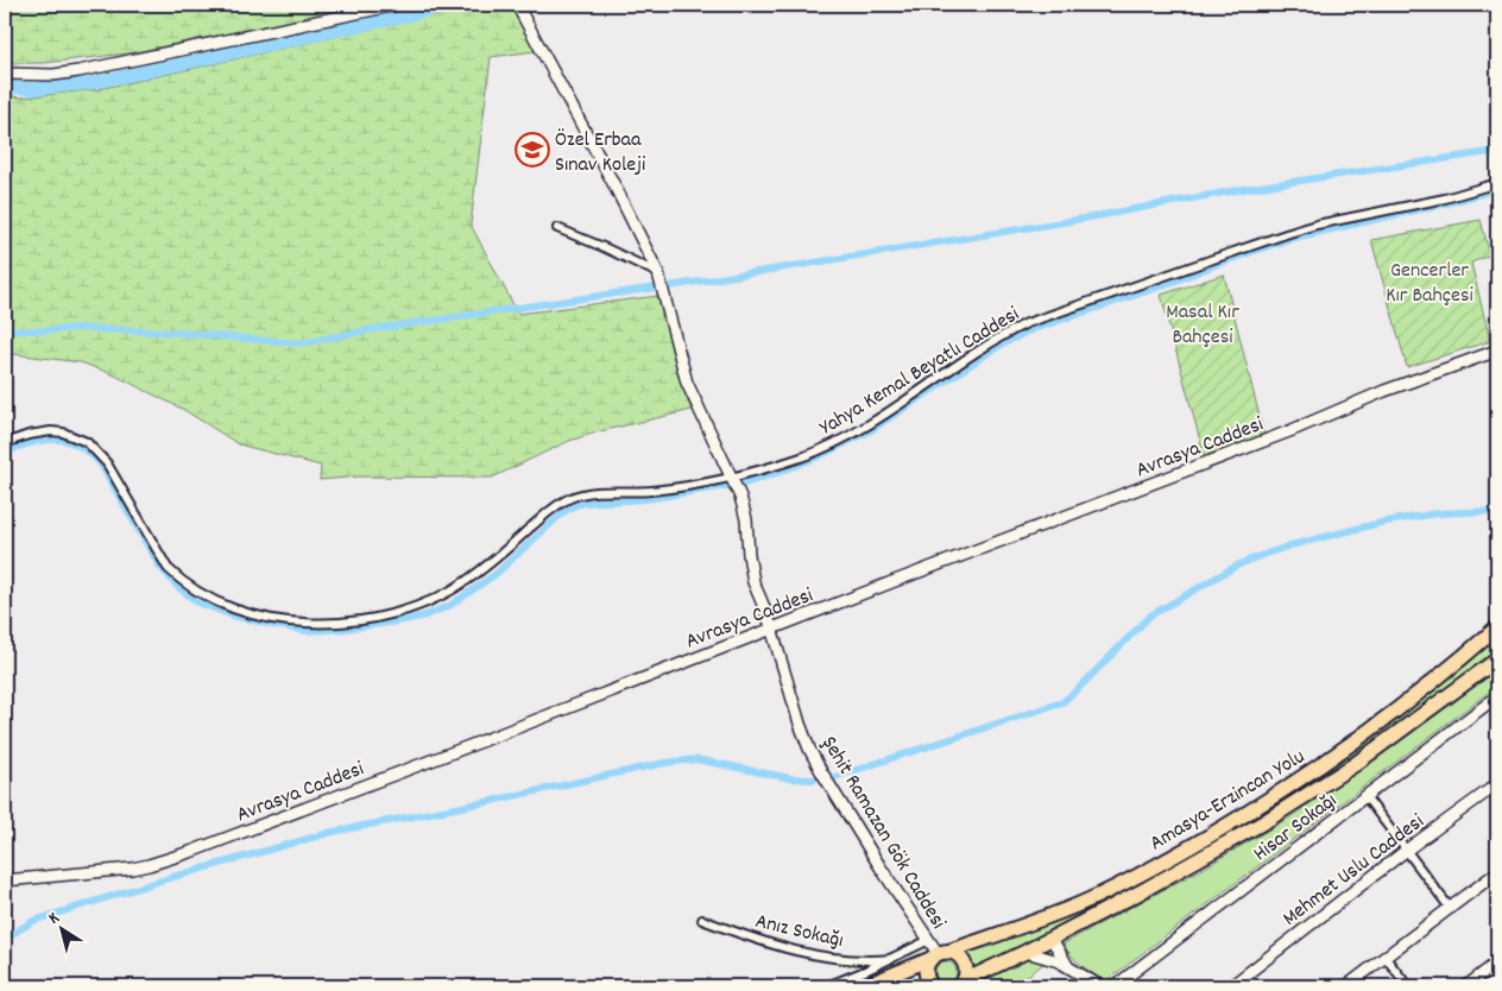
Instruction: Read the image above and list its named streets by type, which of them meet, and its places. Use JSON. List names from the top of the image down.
{
  "streets": {
    "highway": ["Amasya-Erzincan Yolu"],
    "street": [
      "Yahya Kemal Beyatlı Caddesi",
      "Avrasya Caddesi",
      "Hisar Sokağı",
      "Şehit Ramazan Gök Caddesi",
      "Mehmet Uslu Caddesi",
      "Anız Sokağı"
    ]
  },
  "crossings": [
    ["Yahya Kemal Beyatlı Caddesi", "Şehit Ramazan Gök Caddesi"],
    ["Avrasya Caddesi", "Şehit Ramazan Gök Caddesi"],
    ["Amasya-Erzincan Yolu", "Şehit Ramazan Gök Caddesi"]
  ],
  "parks": ["Gencerler Kır Bahçesi", "Masal Kır Bahçesi"],
  "places": {
    "school or university": ["Özel Erbaa Sınav Koleji"]
  },
  "north": "top left"
}
